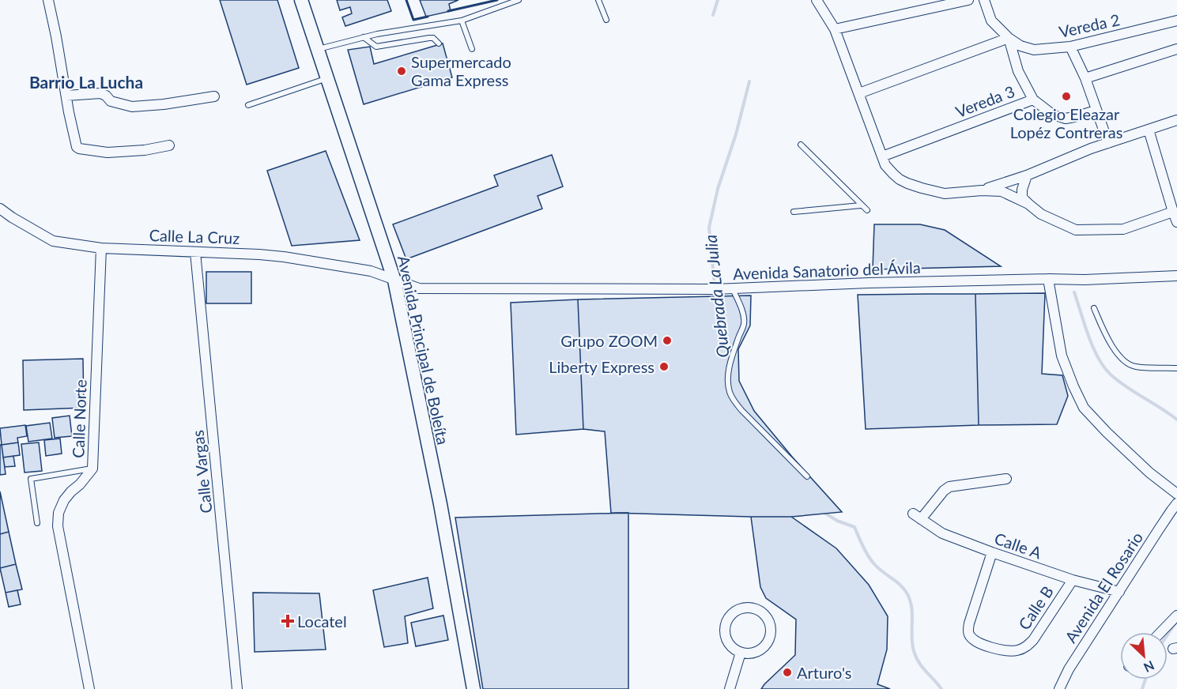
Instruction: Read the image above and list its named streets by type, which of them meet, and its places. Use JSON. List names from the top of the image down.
{
  "streets": {
    "street": [
      "Vereda 2",
      "Vereda 3",
      "Calle La Cruz",
      "Avenida Sanatorio del Ávila",
      "Avenida Principal de Boleíta",
      "Calle Norte",
      "Calle Vargas",
      "Calle A",
      "Avenida El Rosario",
      "Calle B"
    ]
  },
  "crossings": [
    ["Vereda 2", "Vereda 3"],
    ["Calle La Cruz", "Avenida Sanatorio del Ávila"],
    ["Calle La Cruz", "Avenida Principal de Boleíta"],
    ["Calle La Cruz", "Calle Norte"],
    ["Calle La Cruz", "Calle Vargas"],
    ["Avenida Sanatorio del Ávila", "Avenida Principal de Boleíta"],
    ["Calle A", "Avenida El Rosario"],
    ["Calle A", "Calle B"]
  ],
  "districts": ["Barrio La Lucha"],
  "water": ["Quebrada La Julia"],
  "places": {
    "other": [
      "Supermercado Gama Express",
      "Colegio Eleazar Lopéz Contreras",
      "Grupo ZOOM",
      "Liberty Express",
      "Arturo's"
    ],
    "health": ["Locatel"]
  },
  "north": "bottom right"
}
